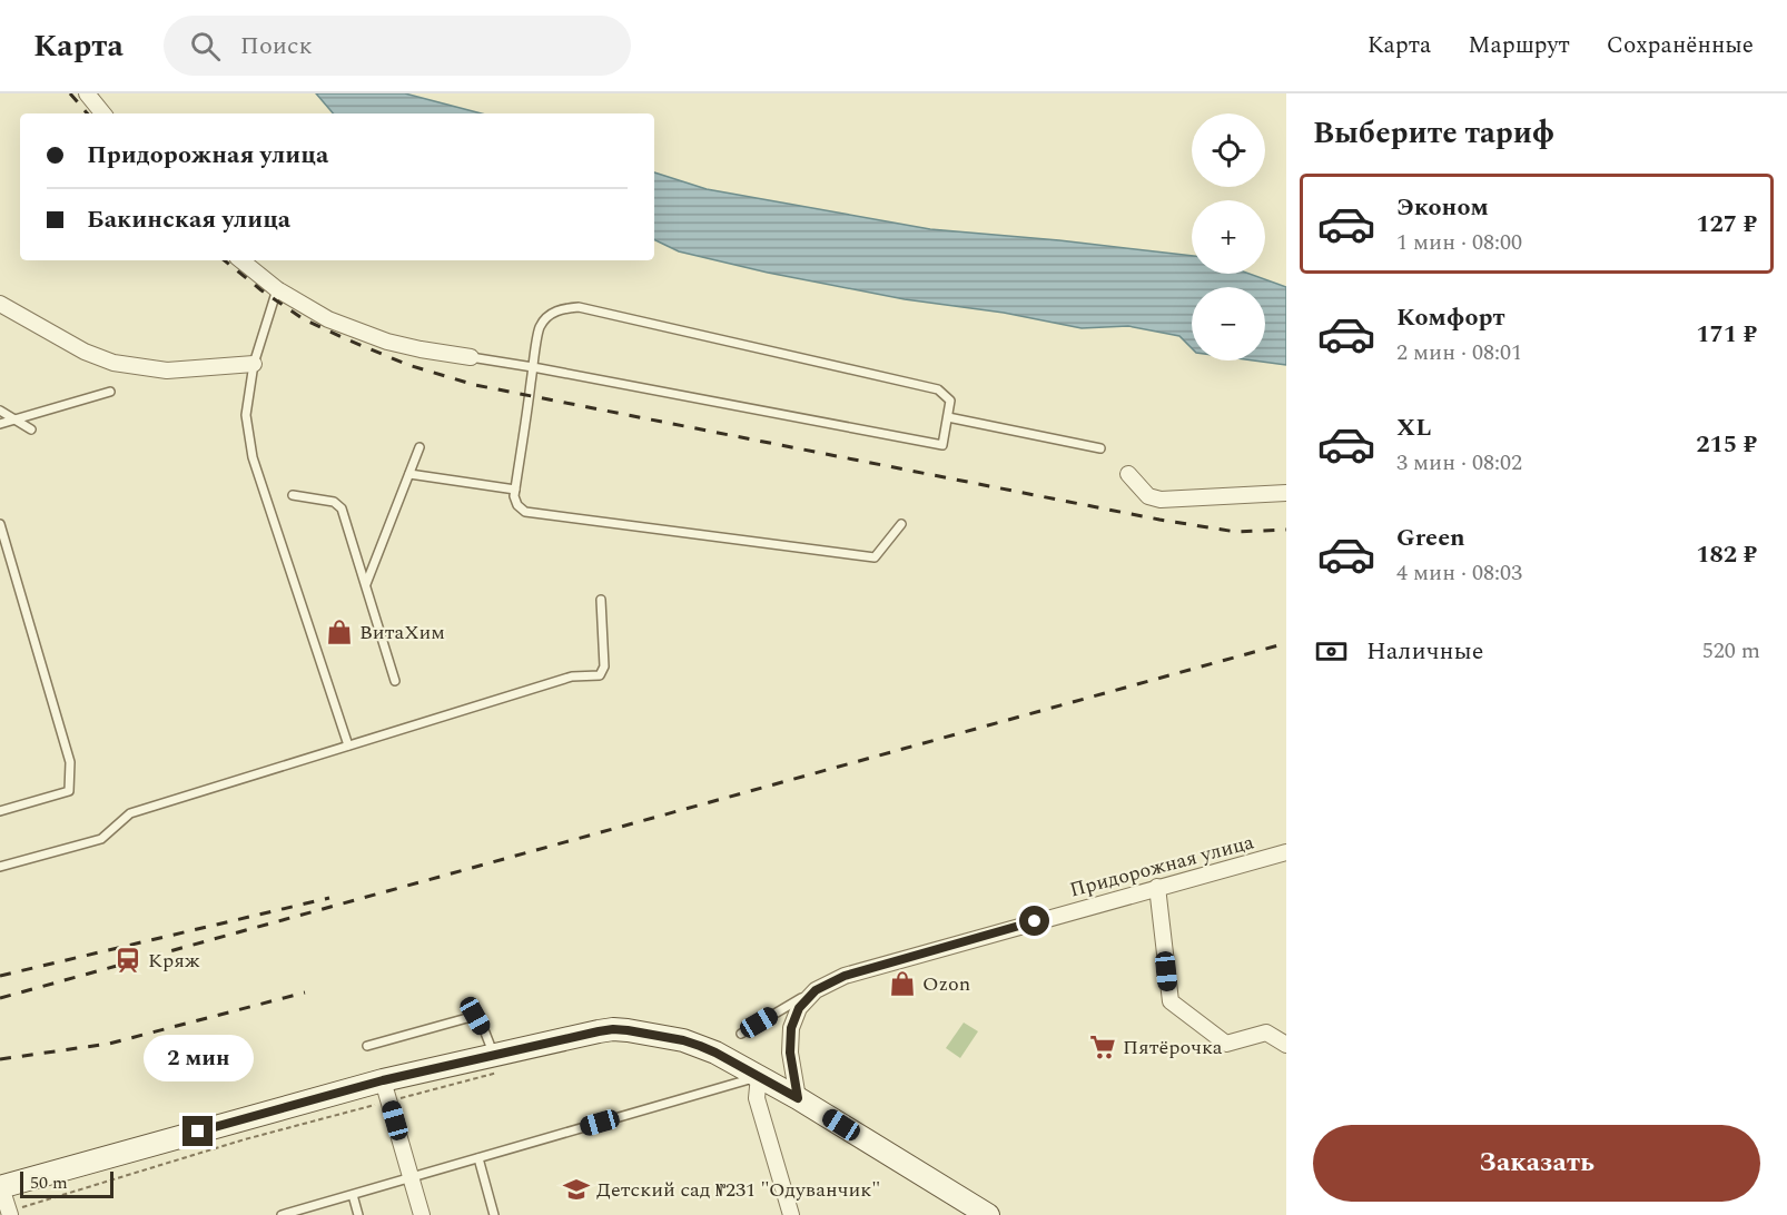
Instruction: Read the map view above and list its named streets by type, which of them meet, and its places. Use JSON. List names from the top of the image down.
{
  "streets": {
    "street": ["Придорожная улица"]
  },
  "places": {
    "shop": ["ВитаХим", "Ozon"],
    "station": ["Кряж"],
    "supermarket": ["Пятёрочка"],
    "school or university": ["Детский сад №231 \"Одуванчик\""]
  },
  "scale_bar": "50 m",
  "page": {
    "header": "Карта",
    "search": "Поиск",
    "nav": ["Карта", "Маршрут", "Сохранённые"],
    "heading": "Выберите тариф",
    "map_buttons": ["+", "−"],
    "banner": ["Придорожная улица", "Бакинская улица"],
    "list": [
      {
        "name": "Эконом",
        "note": "1 мин · 08:00",
        "value": "127 ₽"
      },
      {
        "name": "Комфорт",
        "note": "2 мин · 08:01",
        "value": "171 ₽"
      },
      {
        "name": "XL",
        "note": "3 мин · 08:02",
        "value": "215 ₽"
      },
      {
        "name": "Green",
        "note": "4 мин · 08:03",
        "value": "182 ₽"
      }
    ],
    "pay": ["Наличные", "520 m"],
    "bubble": "2 мин",
    "buttons": "Заказать",
    "scale": "50 m"
  }
}
